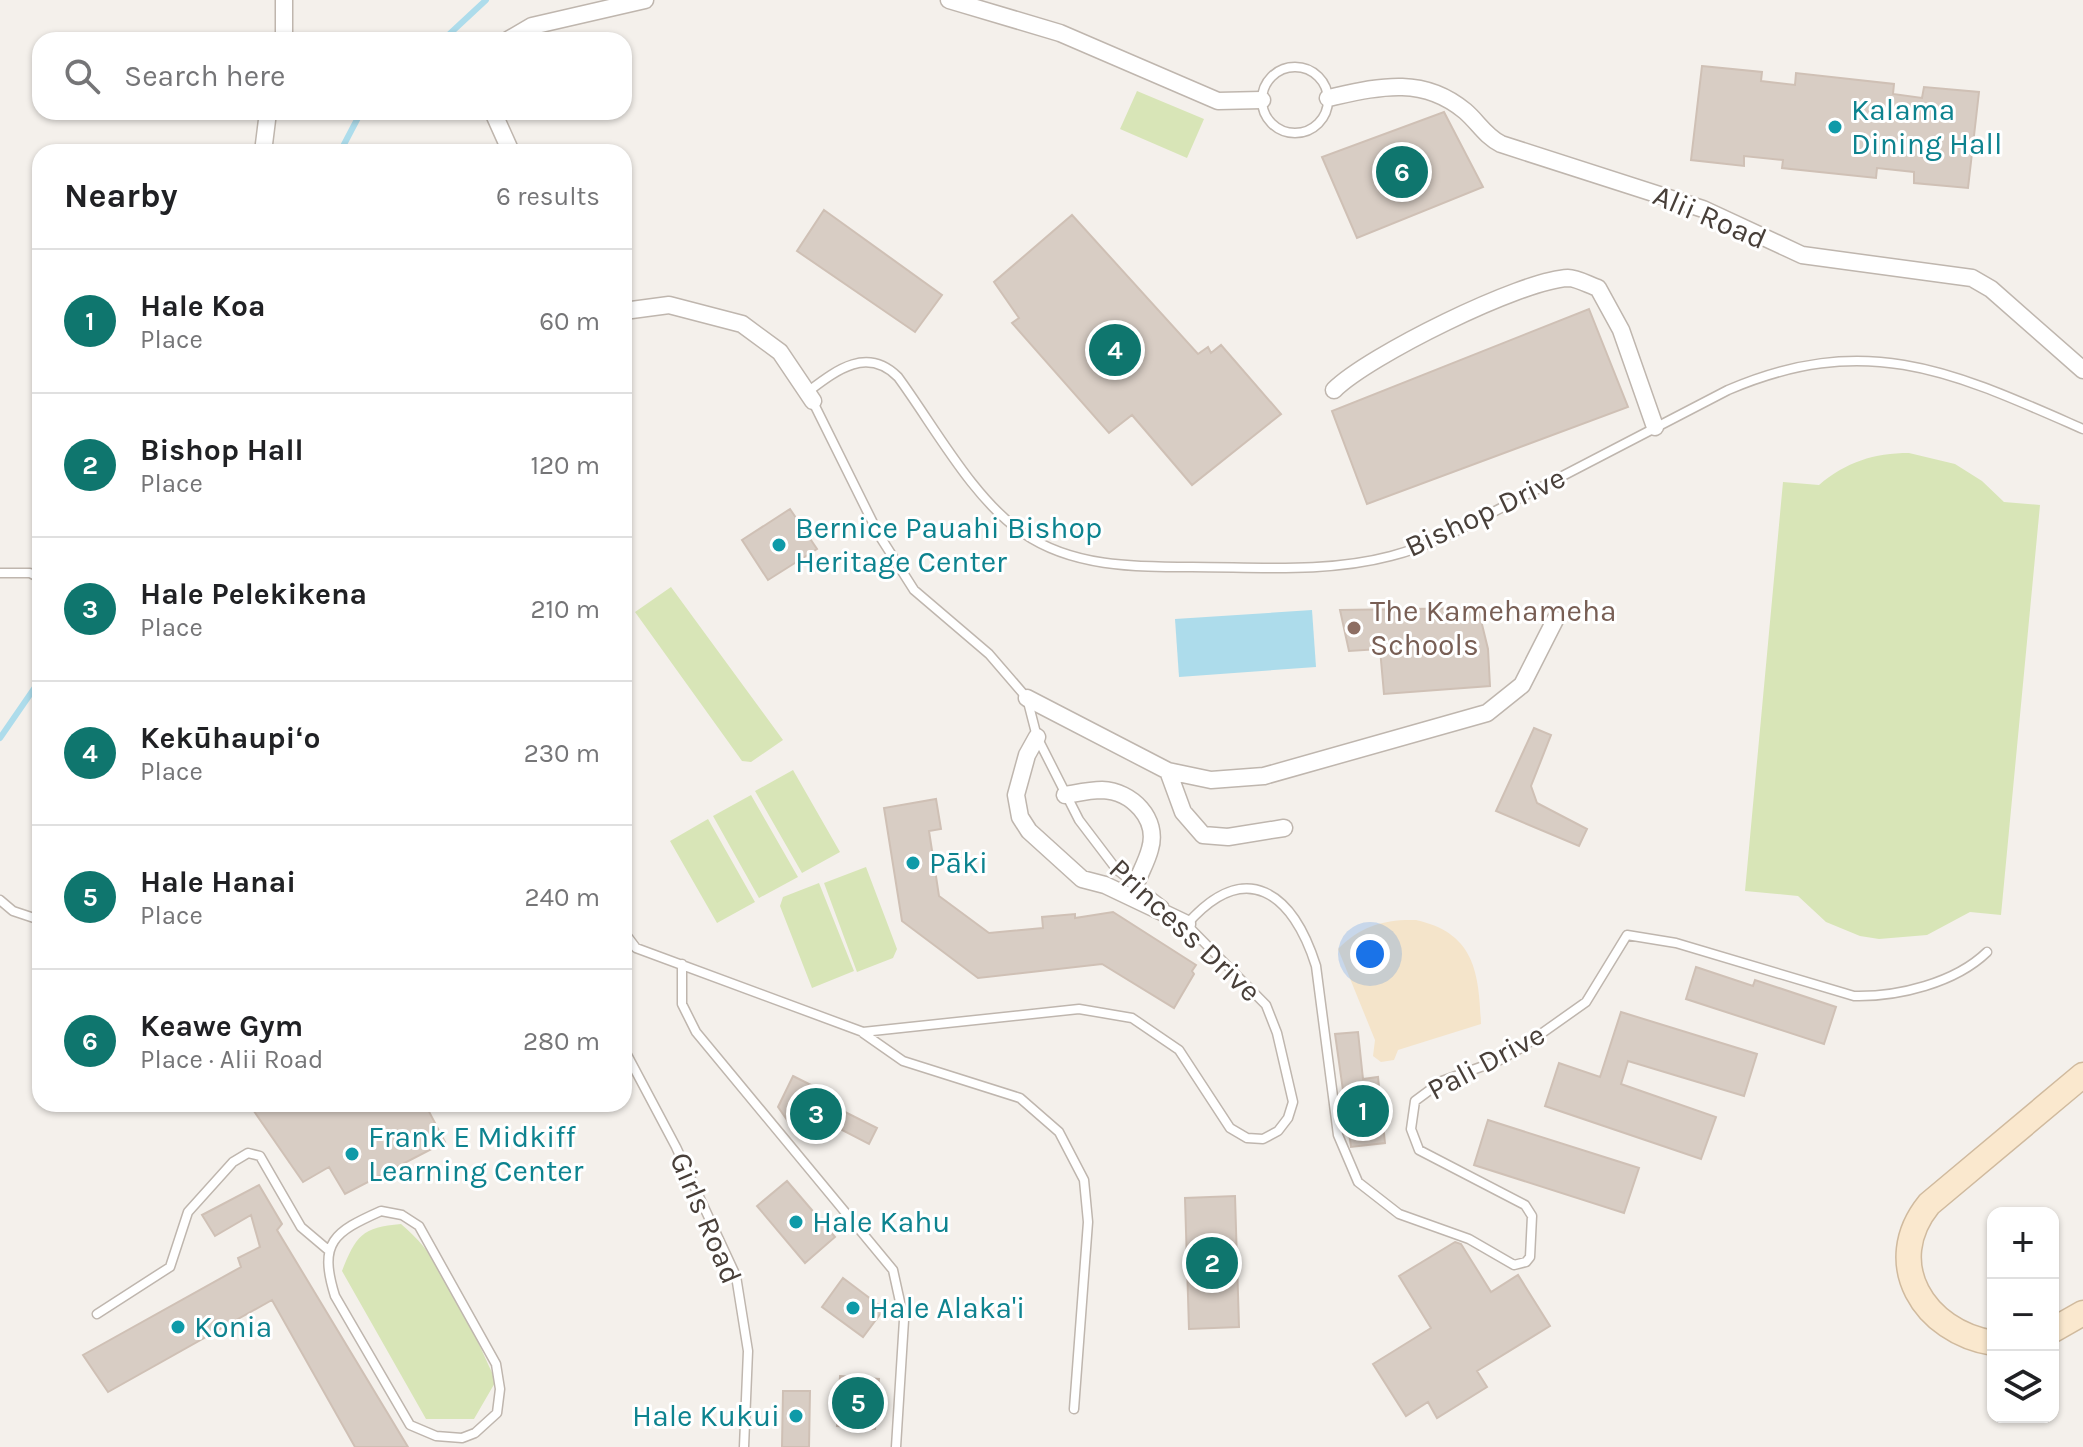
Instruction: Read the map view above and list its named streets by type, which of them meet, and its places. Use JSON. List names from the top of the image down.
{
  "streets": {
    "street": ["Alii Road", "Princess Drive"],
    "lane": ["Bishop Drive", "Pali Drive", "Girls Road"]
  },
  "crossings": [
    ["Bishop Drive", "Princess Drive"],
    ["Princess Drive", "Pali Drive"]
  ],
  "places": [
    "Kalama Dining Hall",
    "Bernice Pauahi Bishop Heritage Center",
    "The Kamehameha Schools",
    "Pāki",
    "Frank E Midkiff Learning Center",
    "Hale Kahu",
    "Hale Alaka'i",
    "Konia",
    "Hale Kukui"
  ],
  "page": {
    "search": "Search here",
    "pins": [
      "6",
      "4",
      "1",
      "3",
      "2",
      "5"
    ],
    "heading": ["Nearby", "6 results"],
    "list": [
      {
        "mark": "1",
        "name": "Hale Koa",
        "note": "Place",
        "value": "60 m"
      },
      {
        "mark": "2",
        "name": "Bishop Hall",
        "note": "Place",
        "value": "120 m"
      },
      {
        "mark": "3",
        "name": "Hale Pelekikena",
        "note": "Place",
        "value": "210 m"
      },
      {
        "mark": "4",
        "name": "Kekūhaupiʻo",
        "note": "Place",
        "value": "230 m"
      },
      {
        "mark": "5",
        "name": "Hale Hanai",
        "note": "Place",
        "value": "240 m"
      },
      {
        "mark": "6",
        "name": "Keawe Gym",
        "note": "Place · Alii Road",
        "value": "280 m"
      }
    ],
    "map_buttons": ["+", "−"]
  }
}
